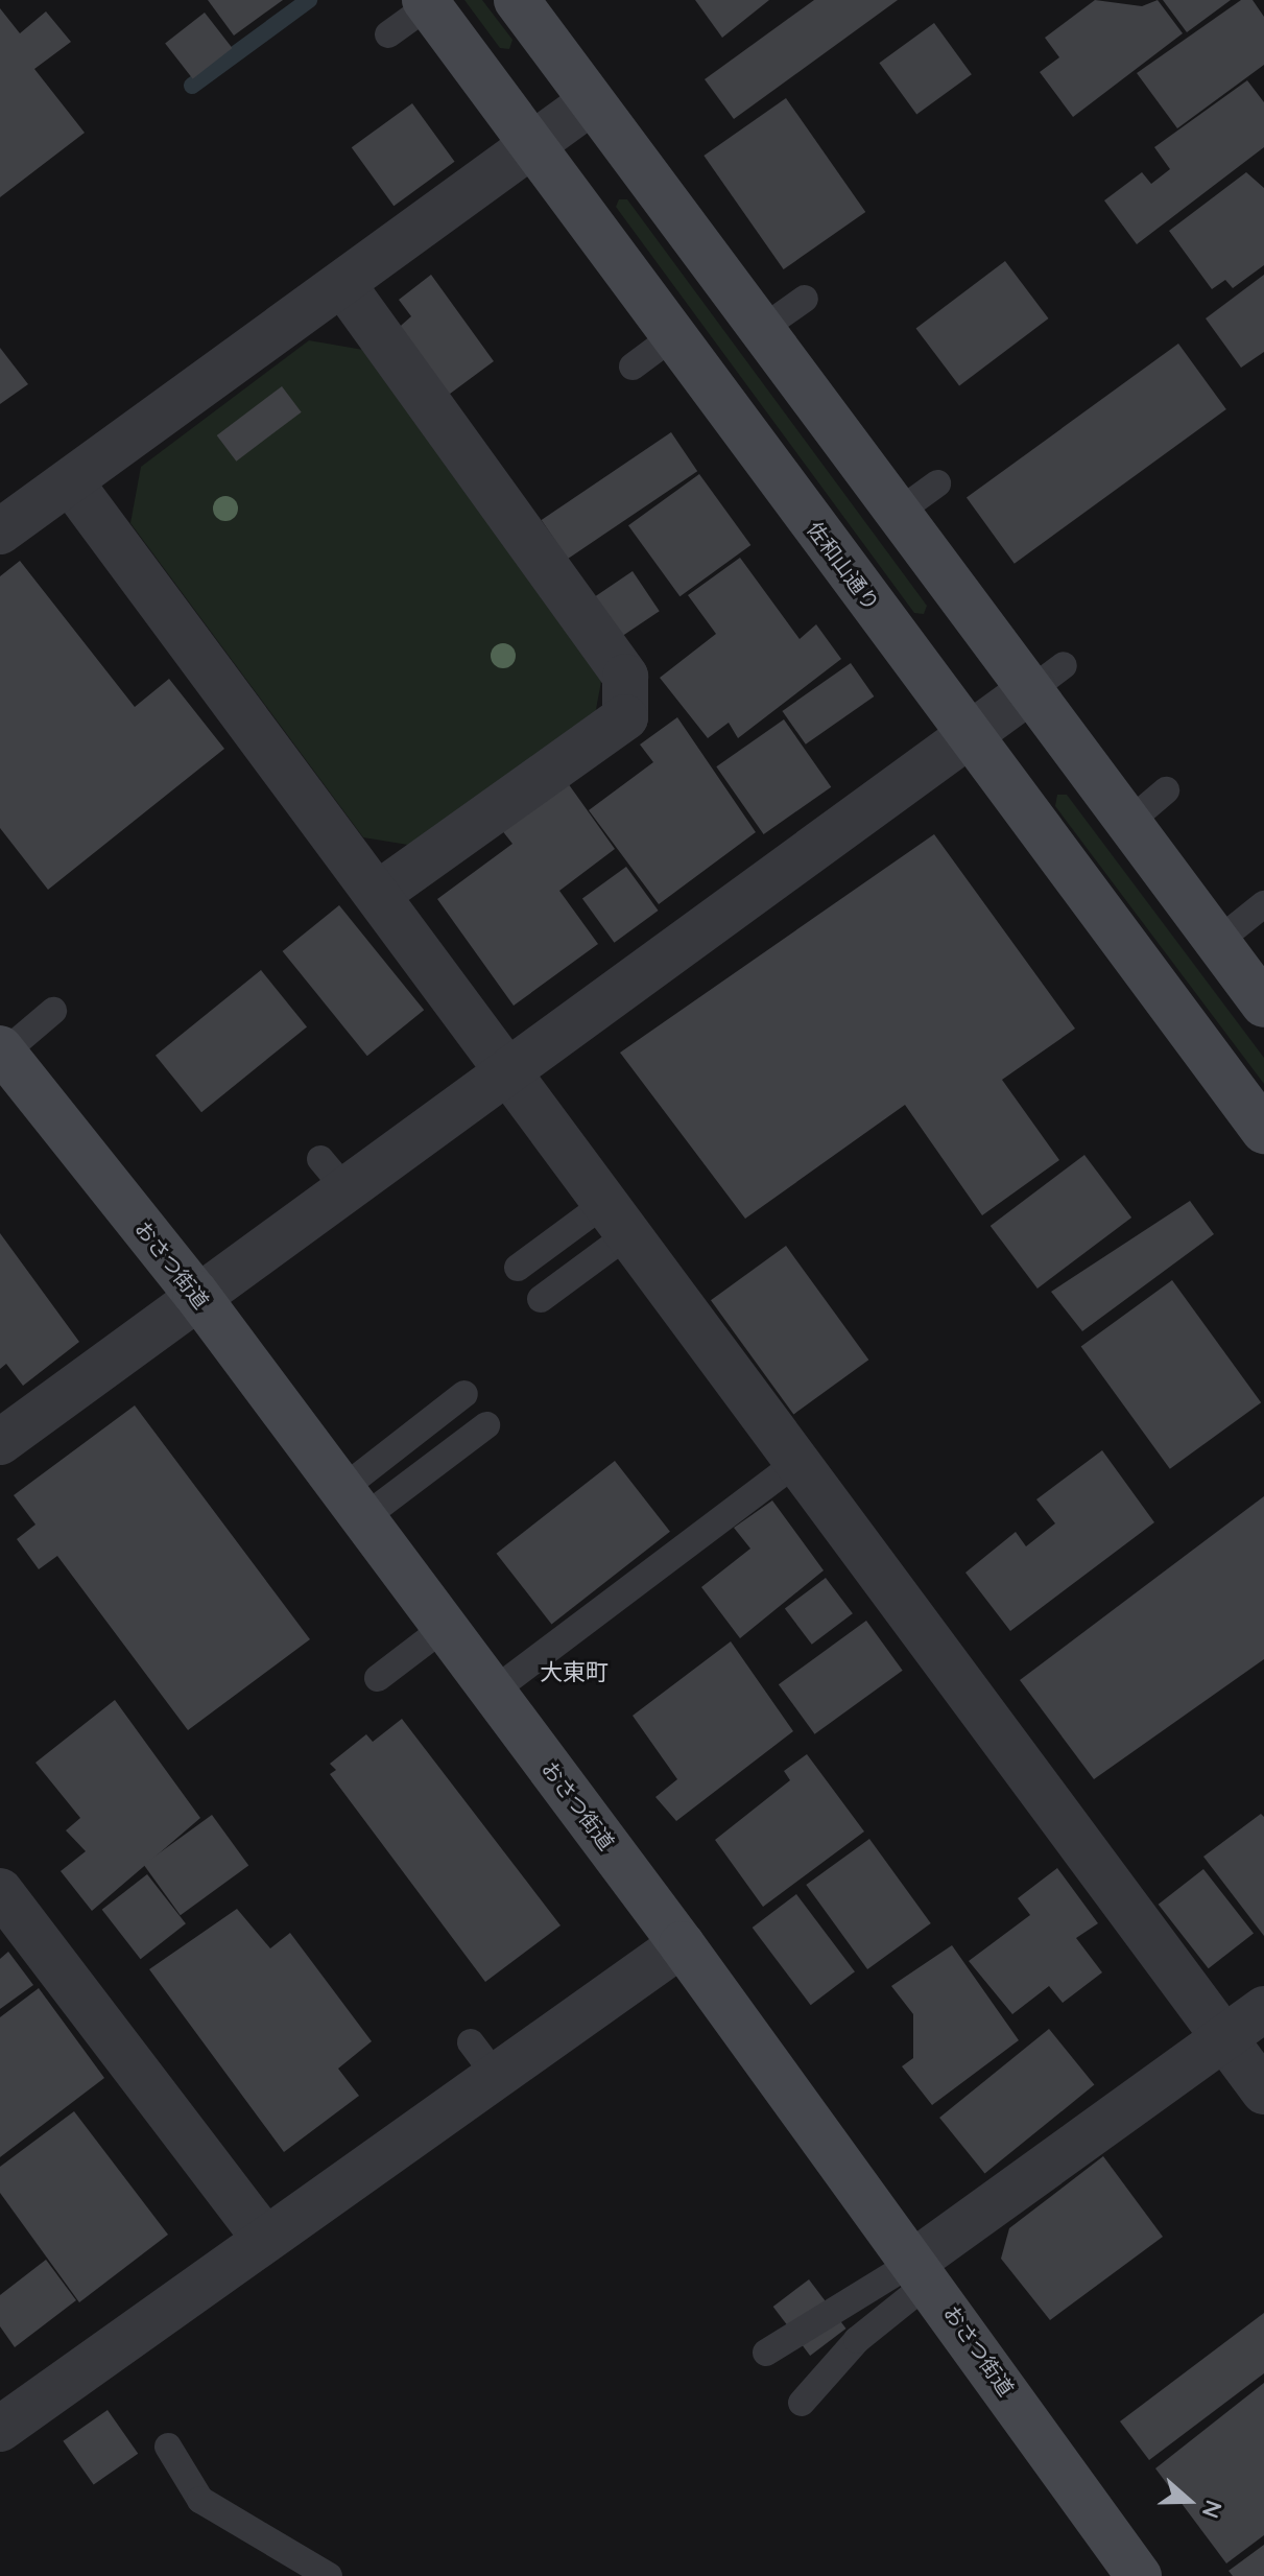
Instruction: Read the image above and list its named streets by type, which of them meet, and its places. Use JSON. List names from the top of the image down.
{
  "streets": {
    "street": ["佐和山通り", "おさつ街道"]
  },
  "districts": ["大東町"],
  "north": "right"
}
